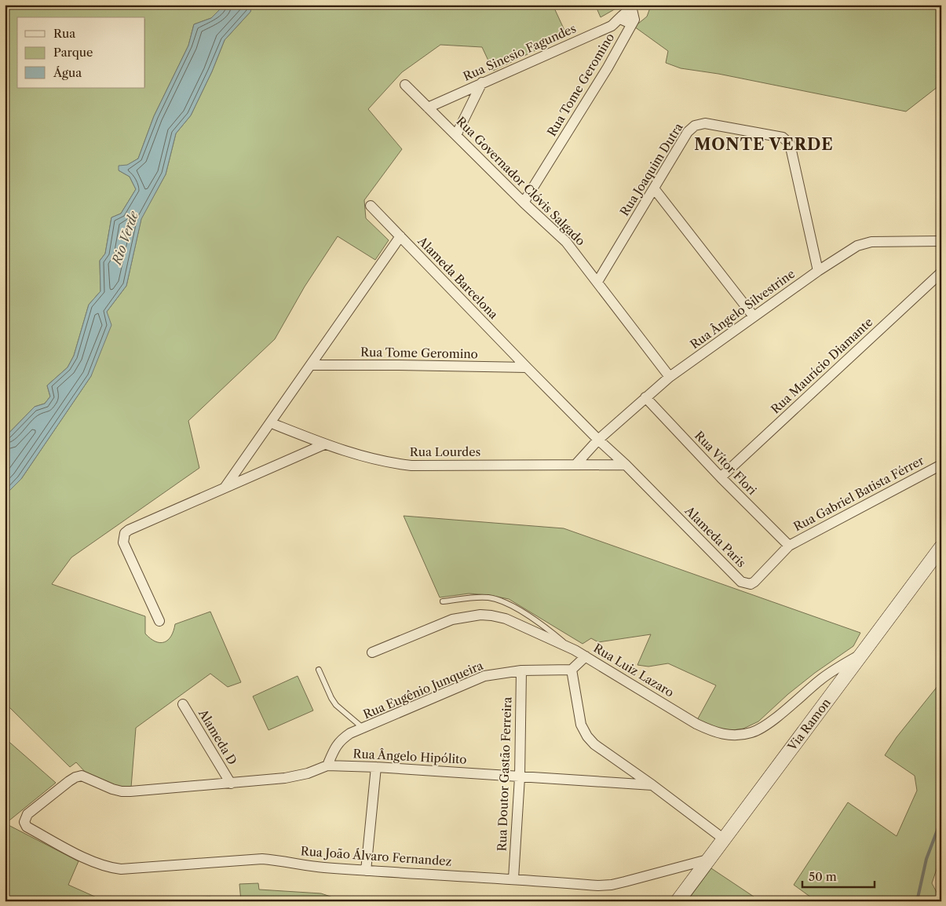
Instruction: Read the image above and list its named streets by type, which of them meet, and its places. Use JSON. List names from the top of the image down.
{
  "streets": {
    "main road": ["Via Ramon"],
    "street": [
      "Rua Sinesio Fagundes",
      "Rua Tome Geromino",
      "Rua Joaquim Dutra",
      "Rua Governador Clóvis Salgado",
      "Alameda Barcelona",
      "Rua Ângelo Silvestrine",
      "Rua Maurício Diamante",
      "Rua Lourdes",
      "Rua Vítor Flori",
      "Rua Gabriel Batista Férrer",
      "Alameda Paris",
      "Rua Luiz Lazaro",
      "Rua Eugênio Junqueira",
      "Alameda D",
      "Rua Ângelo Hipólito",
      "Rua Doutor Gastão Ferreira",
      "Rua João Álvaro Fernandez"
    ]
  },
  "crossings": [
    ["Rua Sinesio Fagundes", "Rua Tome Geromino"],
    ["Rua Sinesio Fagundes", "Rua Governador Clóvis Salgado"],
    ["Rua Tome Geromino", "Rua Governador Clóvis Salgado"],
    ["Rua Tome Geromino", "Alameda Barcelona"],
    ["Rua Joaquim Dutra", "Rua Governador Clóvis Salgado"],
    ["Rua Joaquim Dutra", "Rua Ângelo Silvestrine"],
    ["Rua Governador Clóvis Salgado", "Rua Ângelo Silvestrine"],
    ["Alameda Barcelona", "Rua Ângelo Silvestrine"],
    ["Alameda Barcelona", "Rua Lourdes"],
    ["Alameda Barcelona", "Alameda Paris"],
    ["Rua Ângelo Silvestrine", "Rua Lourdes"],
    ["Rua Ângelo Silvestrine", "Rua Vítor Flori"],
    ["Rua Maurício Diamante", "Rua Vítor Flori"],
    ["Rua Lourdes", "Alameda Paris"],
    ["Rua Vítor Flori", "Rua Gabriel Batista Férrer"],
    ["Rua Vítor Flori", "Alameda Paris"],
    ["Rua Gabriel Batista Férrer", "Alameda Paris"],
    ["Rua Luiz Lazaro", "Via Ramon"],
    ["Rua Eugênio Junqueira", "Rua Ângelo Hipólito"],
    ["Rua Eugênio Junqueira", "Rua Doutor Gastão Ferreira"],
    ["Via Ramon", "Rua João Álvaro Fernandez"],
    ["Alameda D", "Rua Ângelo Hipólito"],
    ["Rua Ângelo Hipólito", "Rua Doutor Gastão Ferreira"],
    ["Rua Ângelo Hipólito", "Rua João Álvaro Fernandez"],
    ["Rua Doutor Gastão Ferreira", "Rua João Álvaro Fernandez"]
  ],
  "districts": ["MONTE VERDE"],
  "water": ["Rio Verde"],
  "legend": ["Rua", "Parque", "Água"],
  "scale_bar": "50 m"
}
